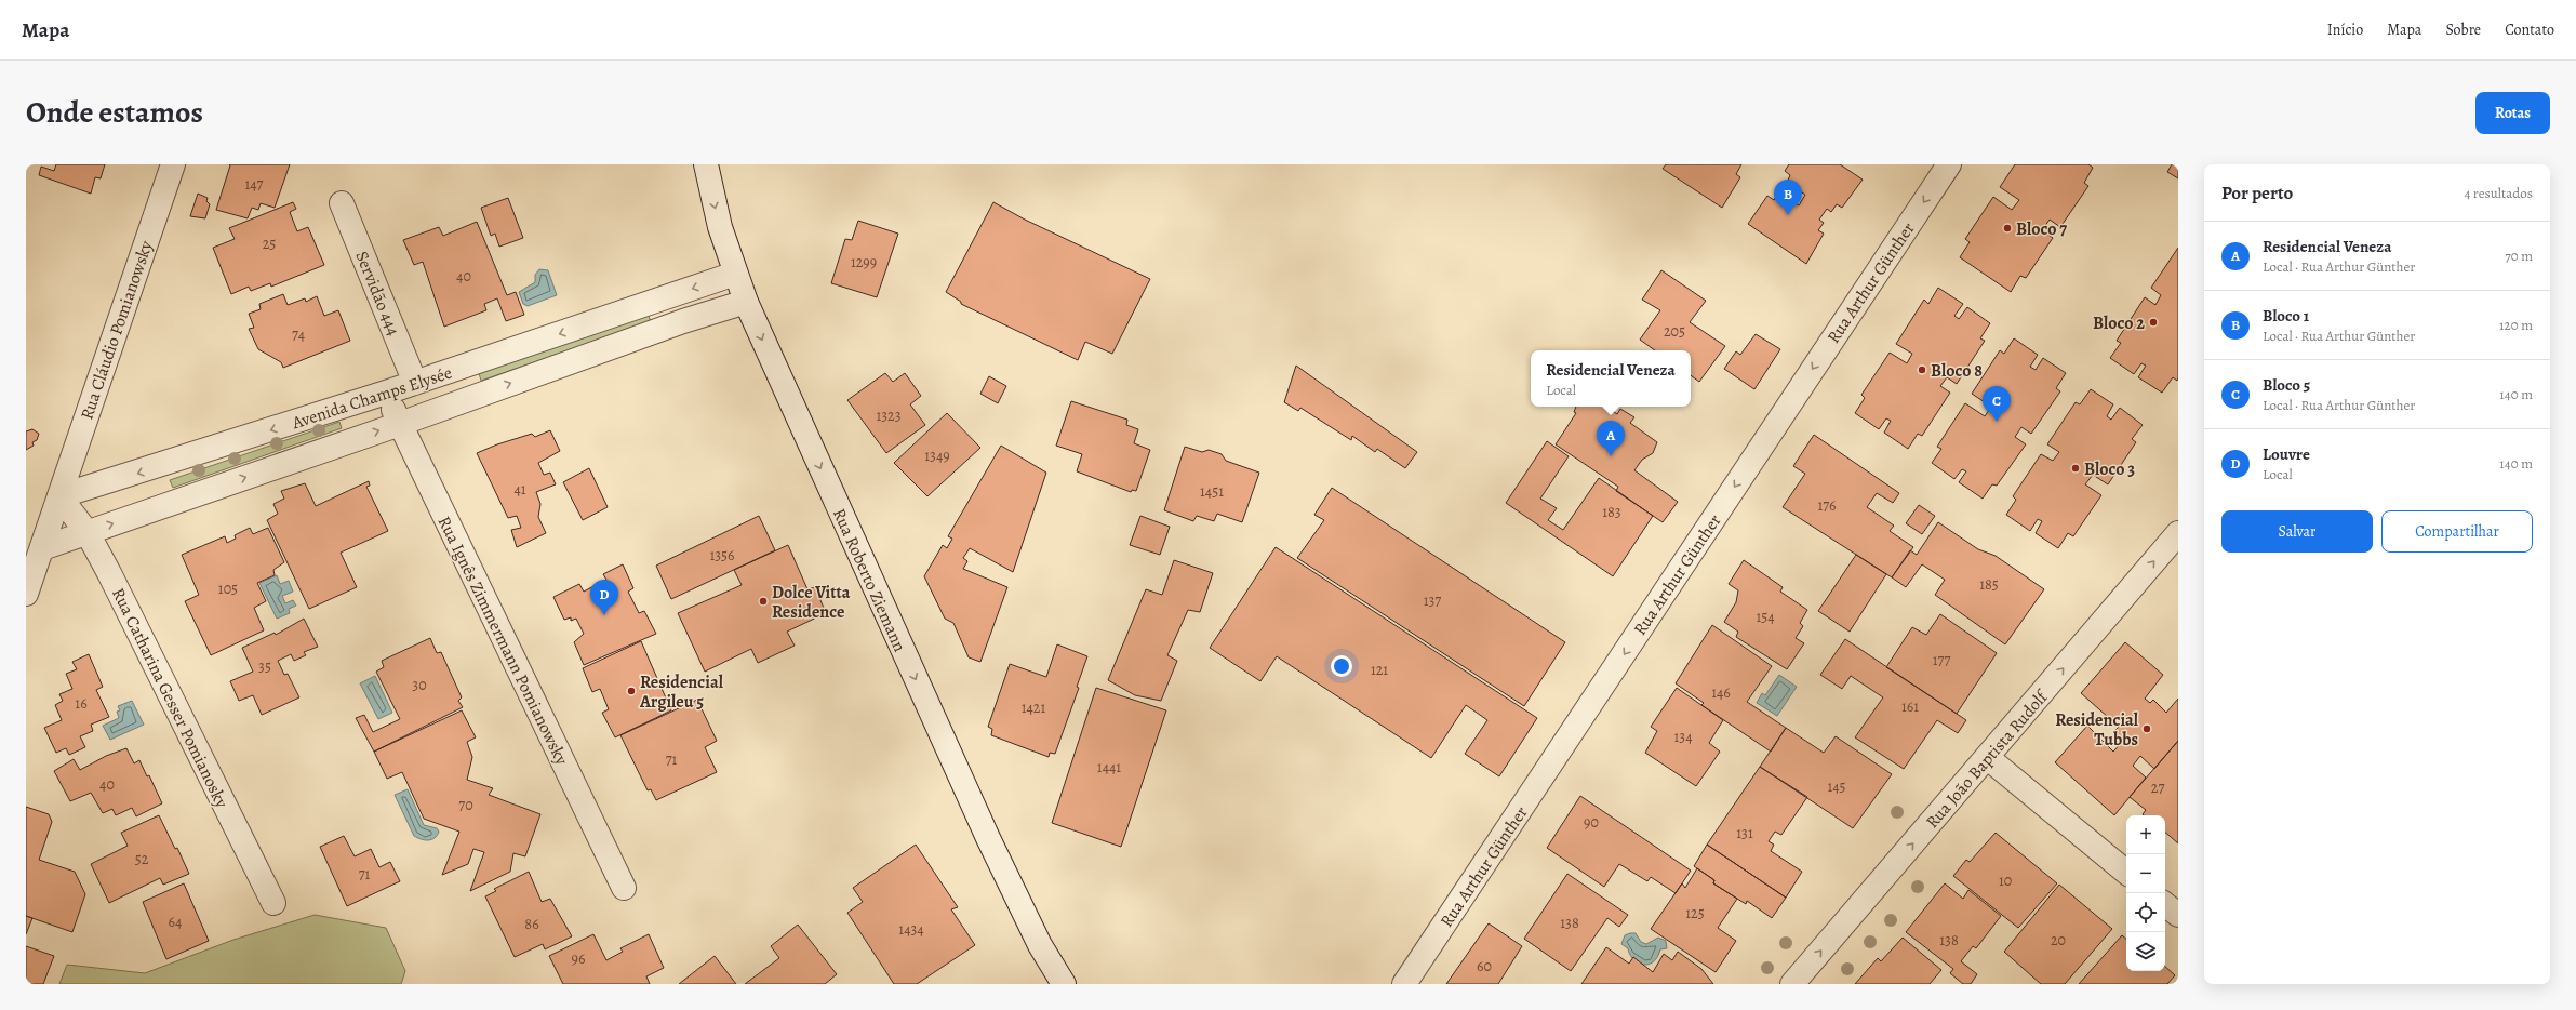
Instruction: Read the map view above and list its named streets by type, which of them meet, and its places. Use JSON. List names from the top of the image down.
{
  "streets": {
    "street": [
      "Rua Arthur Günther",
      "Servidão 444",
      "Rua Cláudio Pomianowsky",
      "Avenida Champs Elysée",
      "Rua Roberto Ziemann",
      "Rua Ignês Zimmermann Pomianowsky",
      "Rua Catharina Gesser Pomianosky",
      "Rua João Baptista Rudolf"
    ]
  },
  "crossings": [
    ["Servidão 444", "Avenida Champs Elysée"],
    ["Rua Cláudio Pomianowsky", "Avenida Champs Elysée"],
    ["Rua Cláudio Pomianowsky", "Rua Catharina Gesser Pomianosky"],
    ["Avenida Champs Elysée", "Rua Roberto Ziemann"],
    ["Avenida Champs Elysée", "Rua Ignês Zimmermann Pomianowsky"],
    ["Avenida Champs Elysée", "Rua Catharina Gesser Pomianosky"]
  ],
  "one_way": ["Rua Arthur Günther", "Rua Roberto Ziemann", "Rua João Baptista Rudolf"],
  "places": [
    "Bloco 7",
    "Bloco 2",
    "Bloco 8",
    "Bloco 3",
    "Dolce Vitta Residence",
    "Residencial Argileu 5",
    "Residencial Tubbs"
  ],
  "house_numbers": [
    "147",
    "25",
    "1299",
    "40",
    "205",
    "74",
    "1323",
    "1349",
    "41",
    "1451",
    "176",
    "183",
    "1356",
    "185",
    "105",
    "137",
    "154",
    "177",
    "35",
    "121",
    "30",
    "146",
    "16",
    "161",
    "1421",
    "134",
    "71",
    "1441",
    "40",
    "145",
    "27",
    "70",
    "90",
    "131",
    "52",
    "71",
    "10",
    "125",
    "64",
    "138",
    "86",
    "1434",
    "138",
    "20",
    "96",
    "60"
  ],
  "page": {
    "header": "Mapa",
    "nav": [
      "Início",
      "Mapa",
      "Sobre",
      "Contato"
    ],
    "title": "Onde estamos",
    "buttons": [
      "Rotas",
      ["Salvar", "Compartilhar"]
    ],
    "heading": ["Por perto", "4 resultados"],
    "pins": [
      "B",
      "C",
      "A",
      "D"
    ],
    "list": [
      {
        "mark": "A",
        "name": "Residencial Veneza",
        "note": "Local · Rua Arthur Günther",
        "value": "70 m"
      },
      {
        "mark": "B",
        "name": "Bloco 1",
        "note": "Local · Rua Arthur Günther",
        "value": "120 m"
      },
      {
        "mark": "C",
        "name": "Bloco 5",
        "note": "Local · Rua Arthur Günther",
        "value": "140 m"
      },
      {
        "mark": "D",
        "name": "Louvre",
        "note": "Local",
        "value": "140 m"
      }
    ],
    "popup": ["Residencial Veneza", "Local"],
    "map_buttons": ["+", "−"]
  }
}
